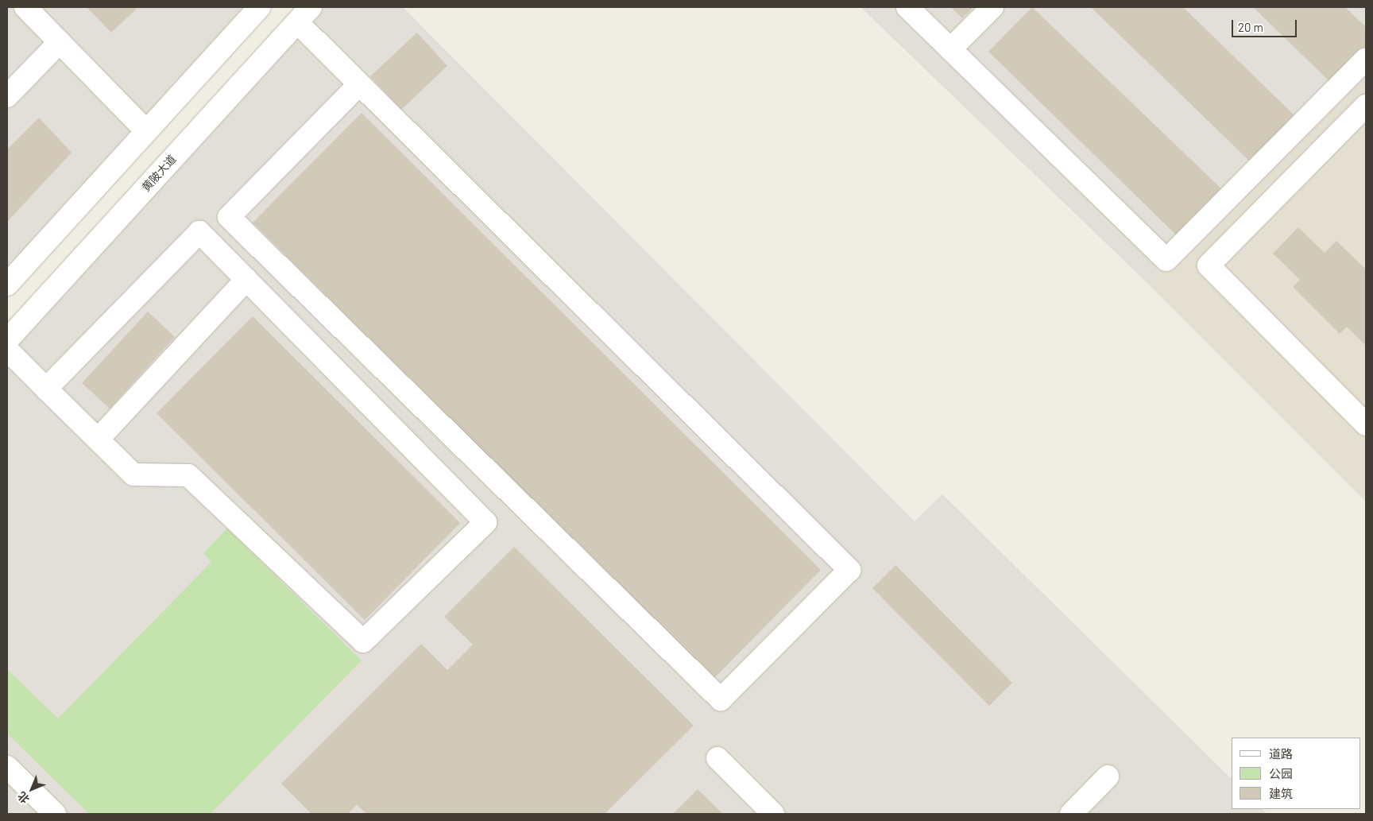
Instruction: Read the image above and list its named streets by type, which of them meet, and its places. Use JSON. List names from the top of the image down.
{
  "streets": {
    "street": ["黄陂大道"]
  },
  "legend": ["道路", "公园", "建筑"],
  "scale_bar": "20 m",
  "north": "bottom left"
}
